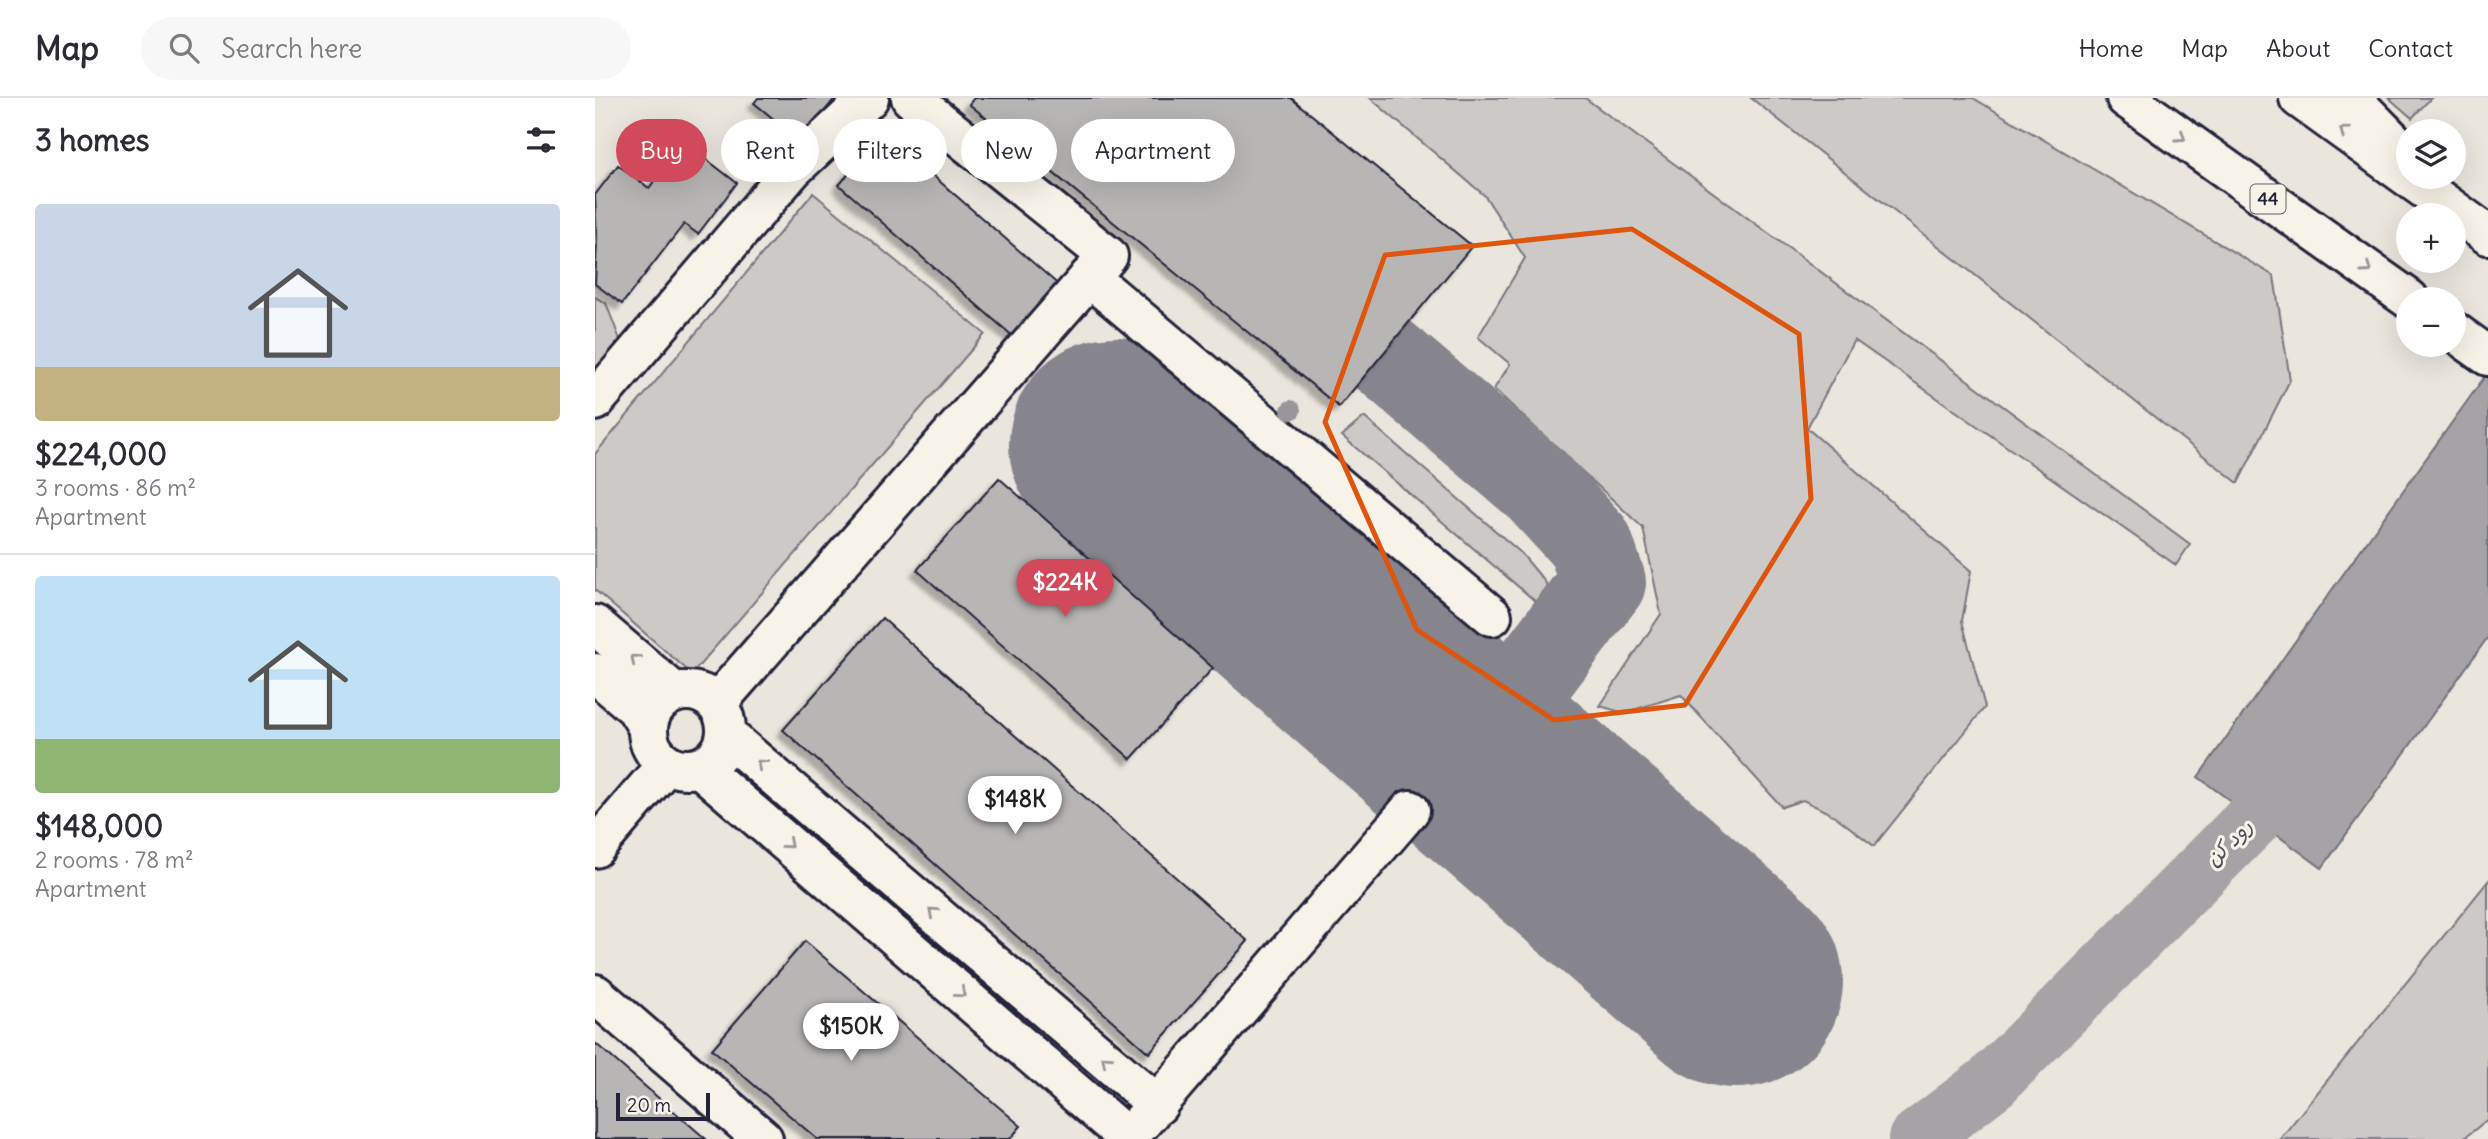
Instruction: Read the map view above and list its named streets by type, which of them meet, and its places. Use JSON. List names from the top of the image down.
{
  "streets": {
    "main road": ["44"]
  },
  "water": ["رود کن"],
  "scale_bar": "20 m",
  "page": {
    "header": "Map",
    "search": "Search here",
    "nav": [
      "Home",
      "Map",
      "About",
      "Contact"
    ],
    "heading": "3 homes",
    "map_buttons": ["+", "−"],
    "chip": [
      "Buy",
      "Rent",
      "Filters",
      "New",
      "Apartment"
    ],
    "list": [
      {
        "name": "$224,000",
        "note": "3 rooms · 86 m² · Apartment"
      },
      {
        "name": "$148,000",
        "note": "2 rooms · 78 m² · Apartment"
      }
    ],
    "price": ["$224K", "$148K", "$150K"],
    "scale": "20 m"
  }
}
